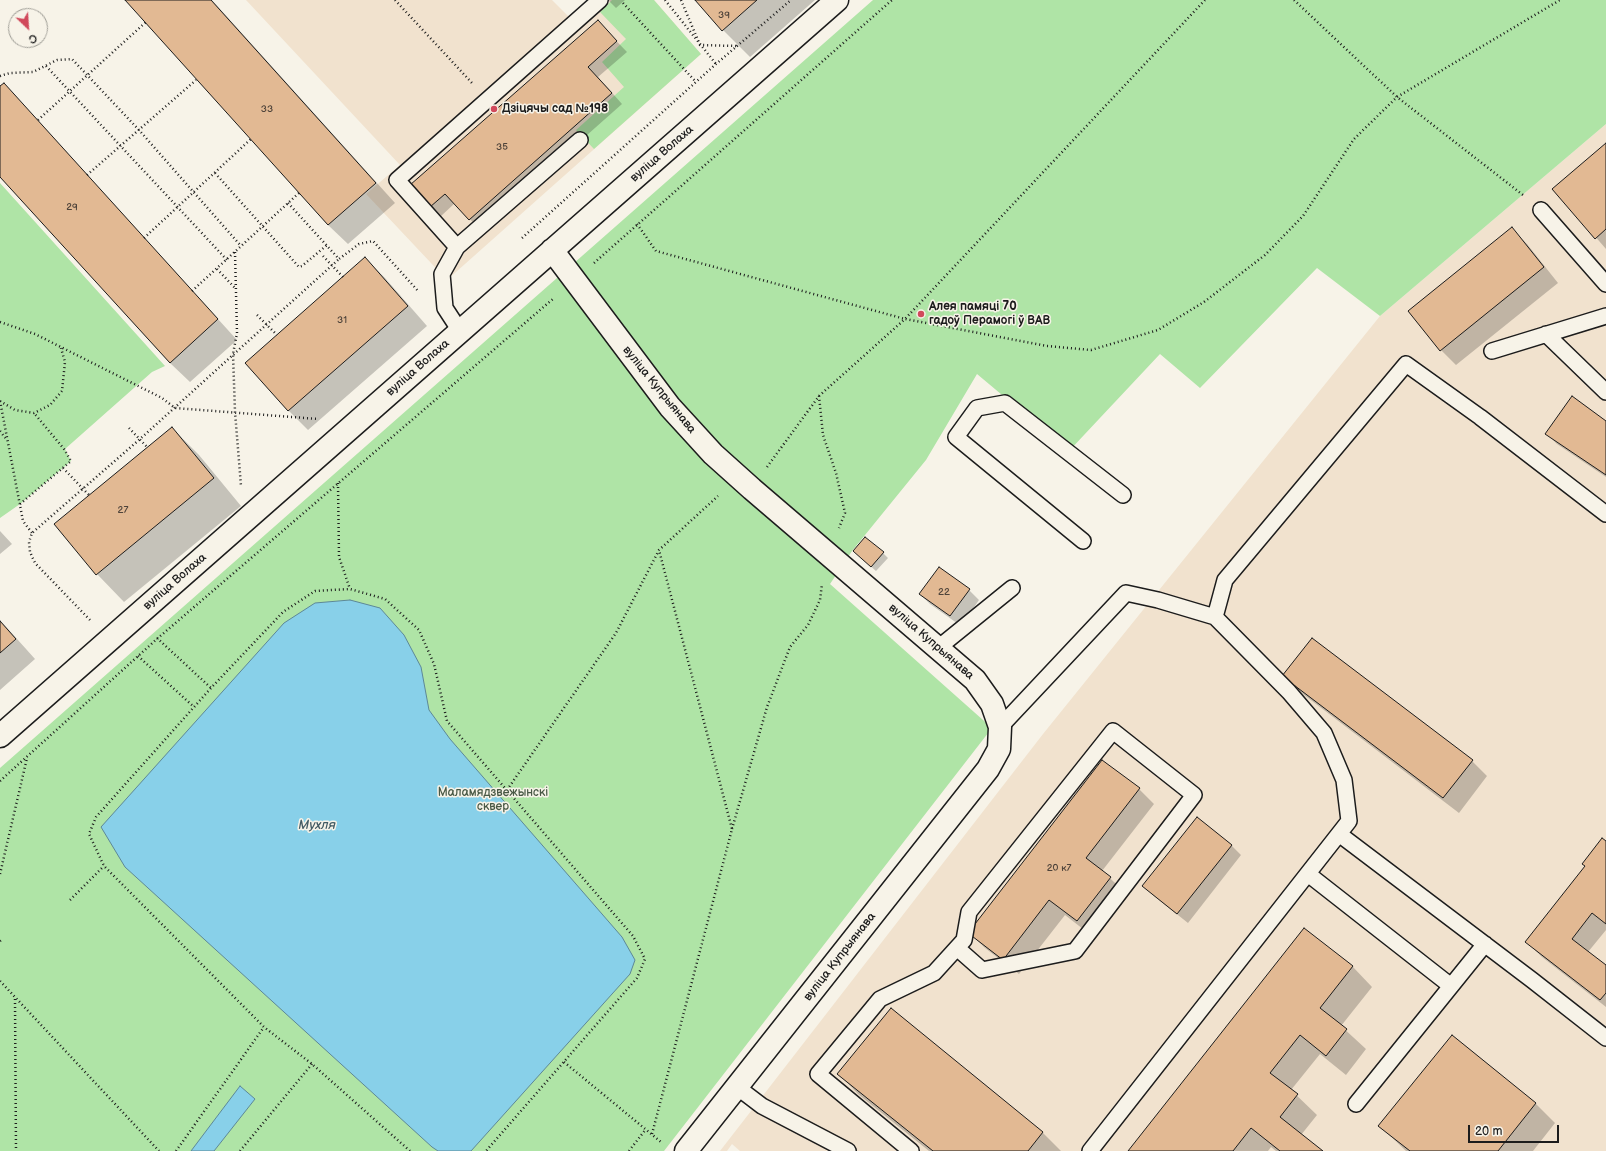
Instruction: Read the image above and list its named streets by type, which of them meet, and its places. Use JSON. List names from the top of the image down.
{
  "streets": {
    "street": ["вуліца Волаха", "вуліца Купрыянава"]
  },
  "crossings": [
    ["вуліца Волаха", "вуліца Купрыянава"]
  ],
  "water": ["Мухля"],
  "parks": ["Маламядзвежынскі сквер"],
  "places": ["Дзіцячы сад №198", "Алея памяці 70 гадоў Перамогі ў ВАВ"],
  "house_numbers": [
    "39",
    "33",
    "35",
    "29",
    "31",
    "27",
    "22",
    "20 к7"
  ],
  "scale_bar": "20 m",
  "north": "bottom right"
}
